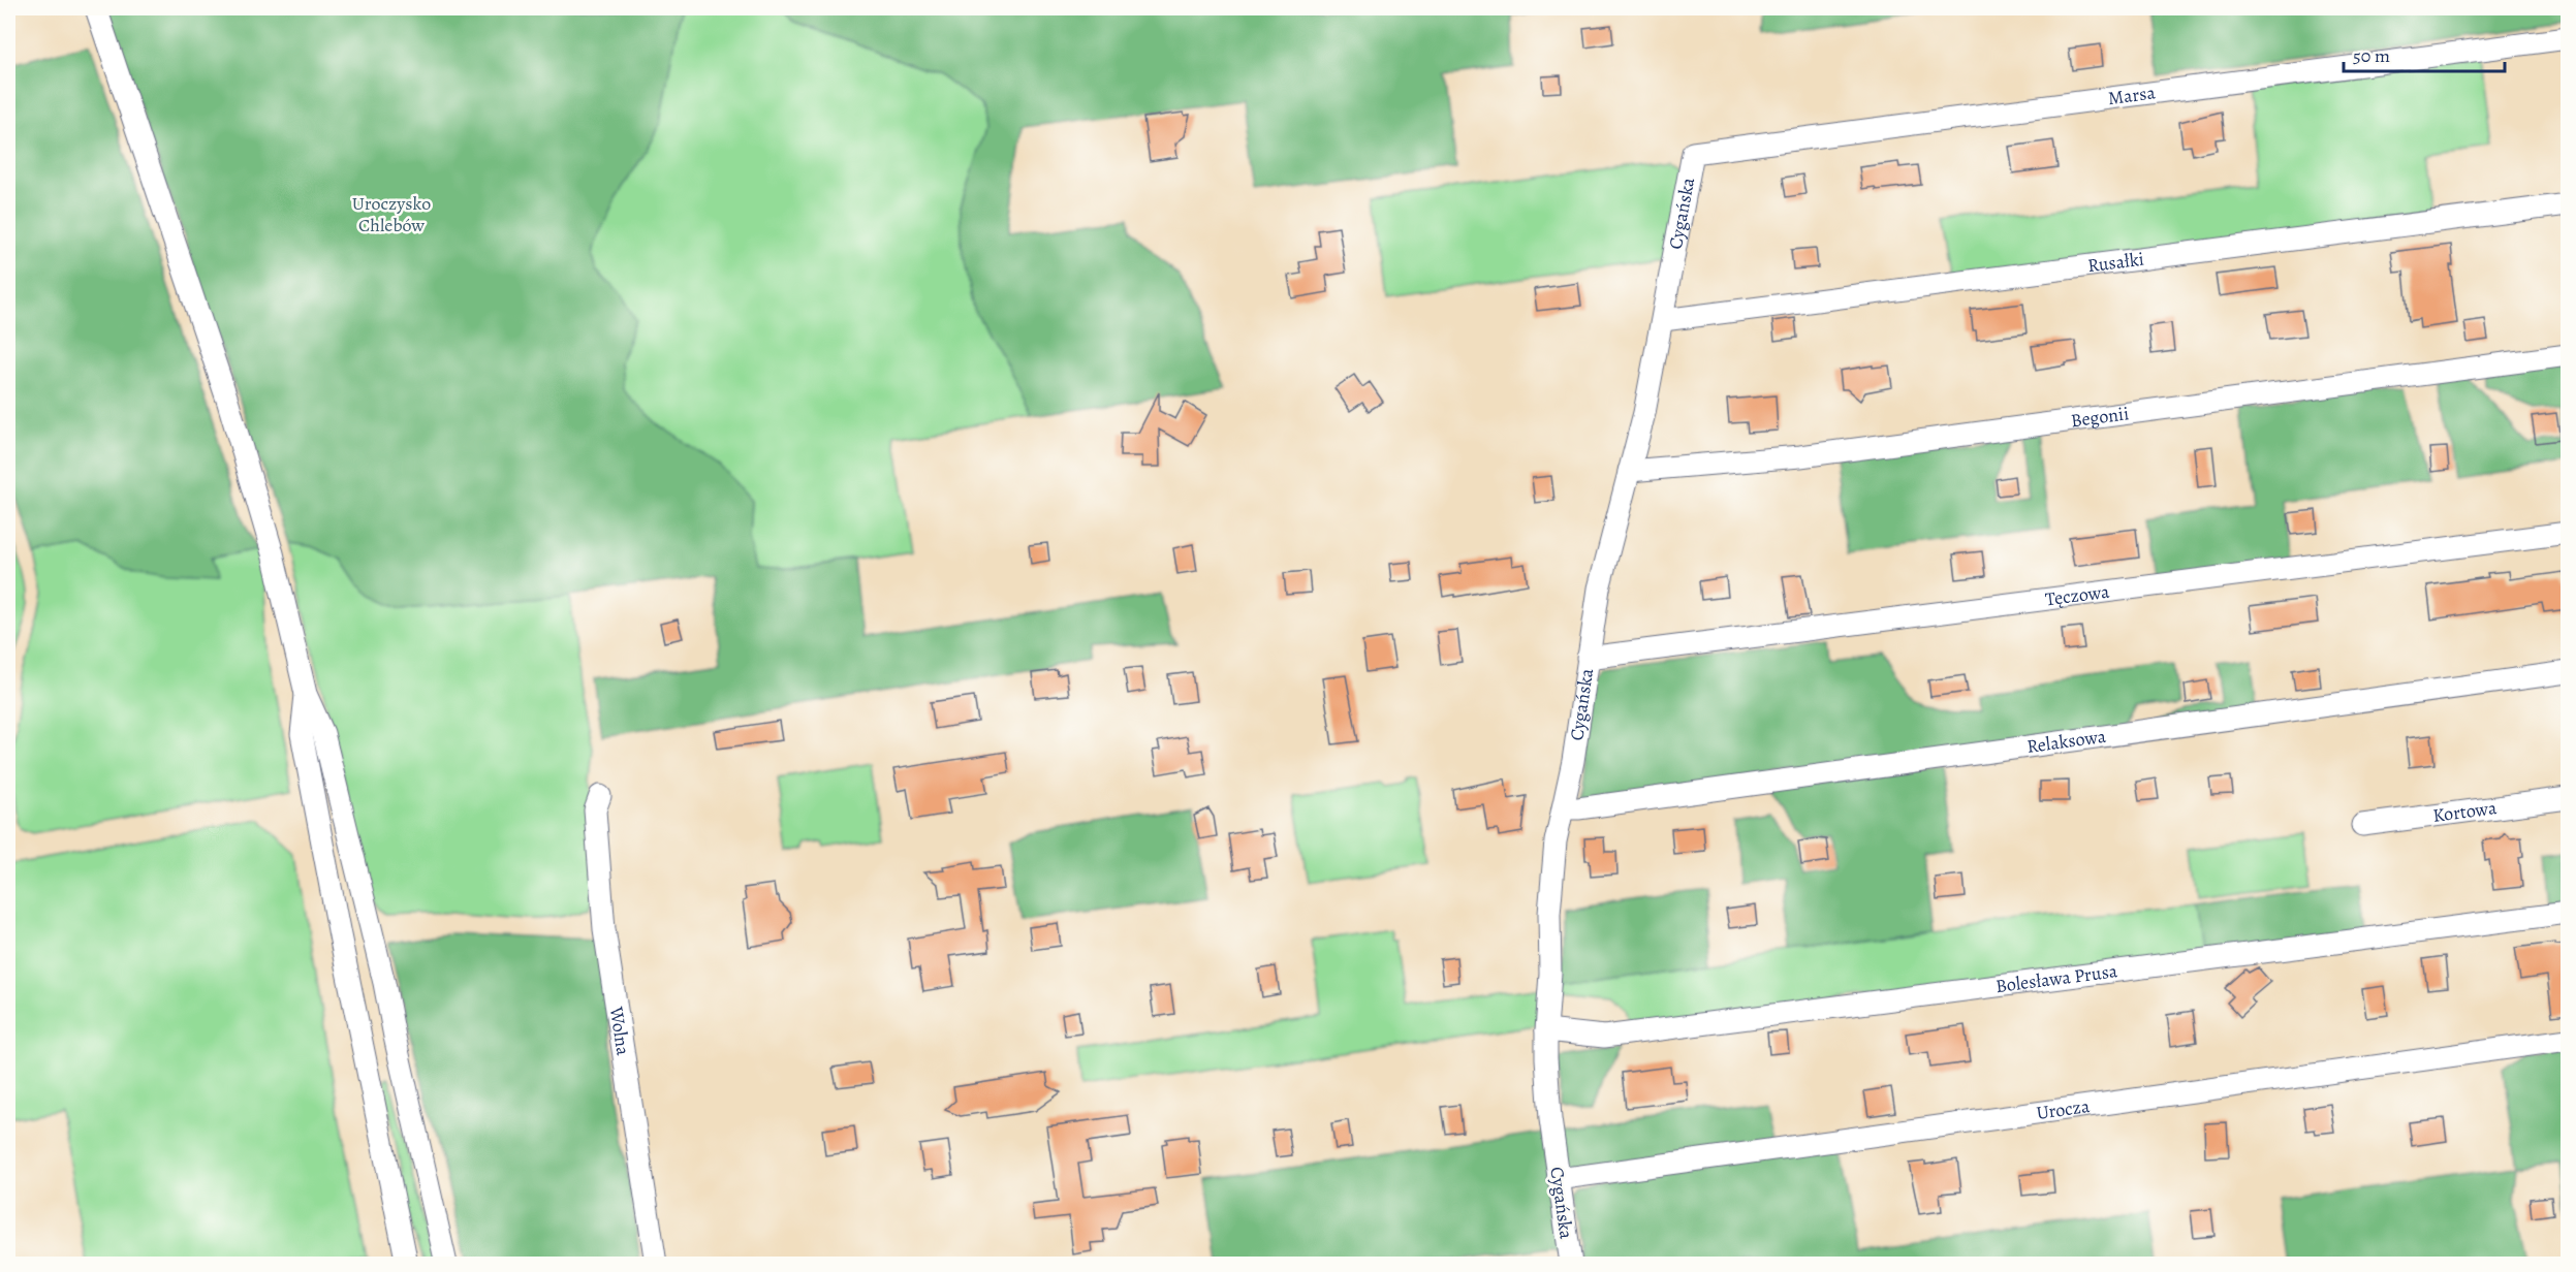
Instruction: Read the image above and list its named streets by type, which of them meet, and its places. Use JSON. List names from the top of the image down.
{
  "streets": {
    "street": [
      "Marsa",
      "Cygańska",
      "Rusałki",
      "Begonii",
      "Tęczowa",
      "Relaksowa",
      "Kortowa",
      "Bolesława Prusa",
      "Wolna",
      "Urocza"
    ]
  },
  "crossings": [
    ["Marsa", "Cygańska"],
    ["Cygańska", "Rusałki"],
    ["Cygańska", "Begonii"],
    ["Cygańska", "Tęczowa"],
    ["Cygańska", "Relaksowa"],
    ["Cygańska", "Bolesława Prusa"],
    ["Cygańska", "Urocza"]
  ],
  "parks": ["Uroczysko Chlebów"],
  "scale_bar": "50 m"
}
